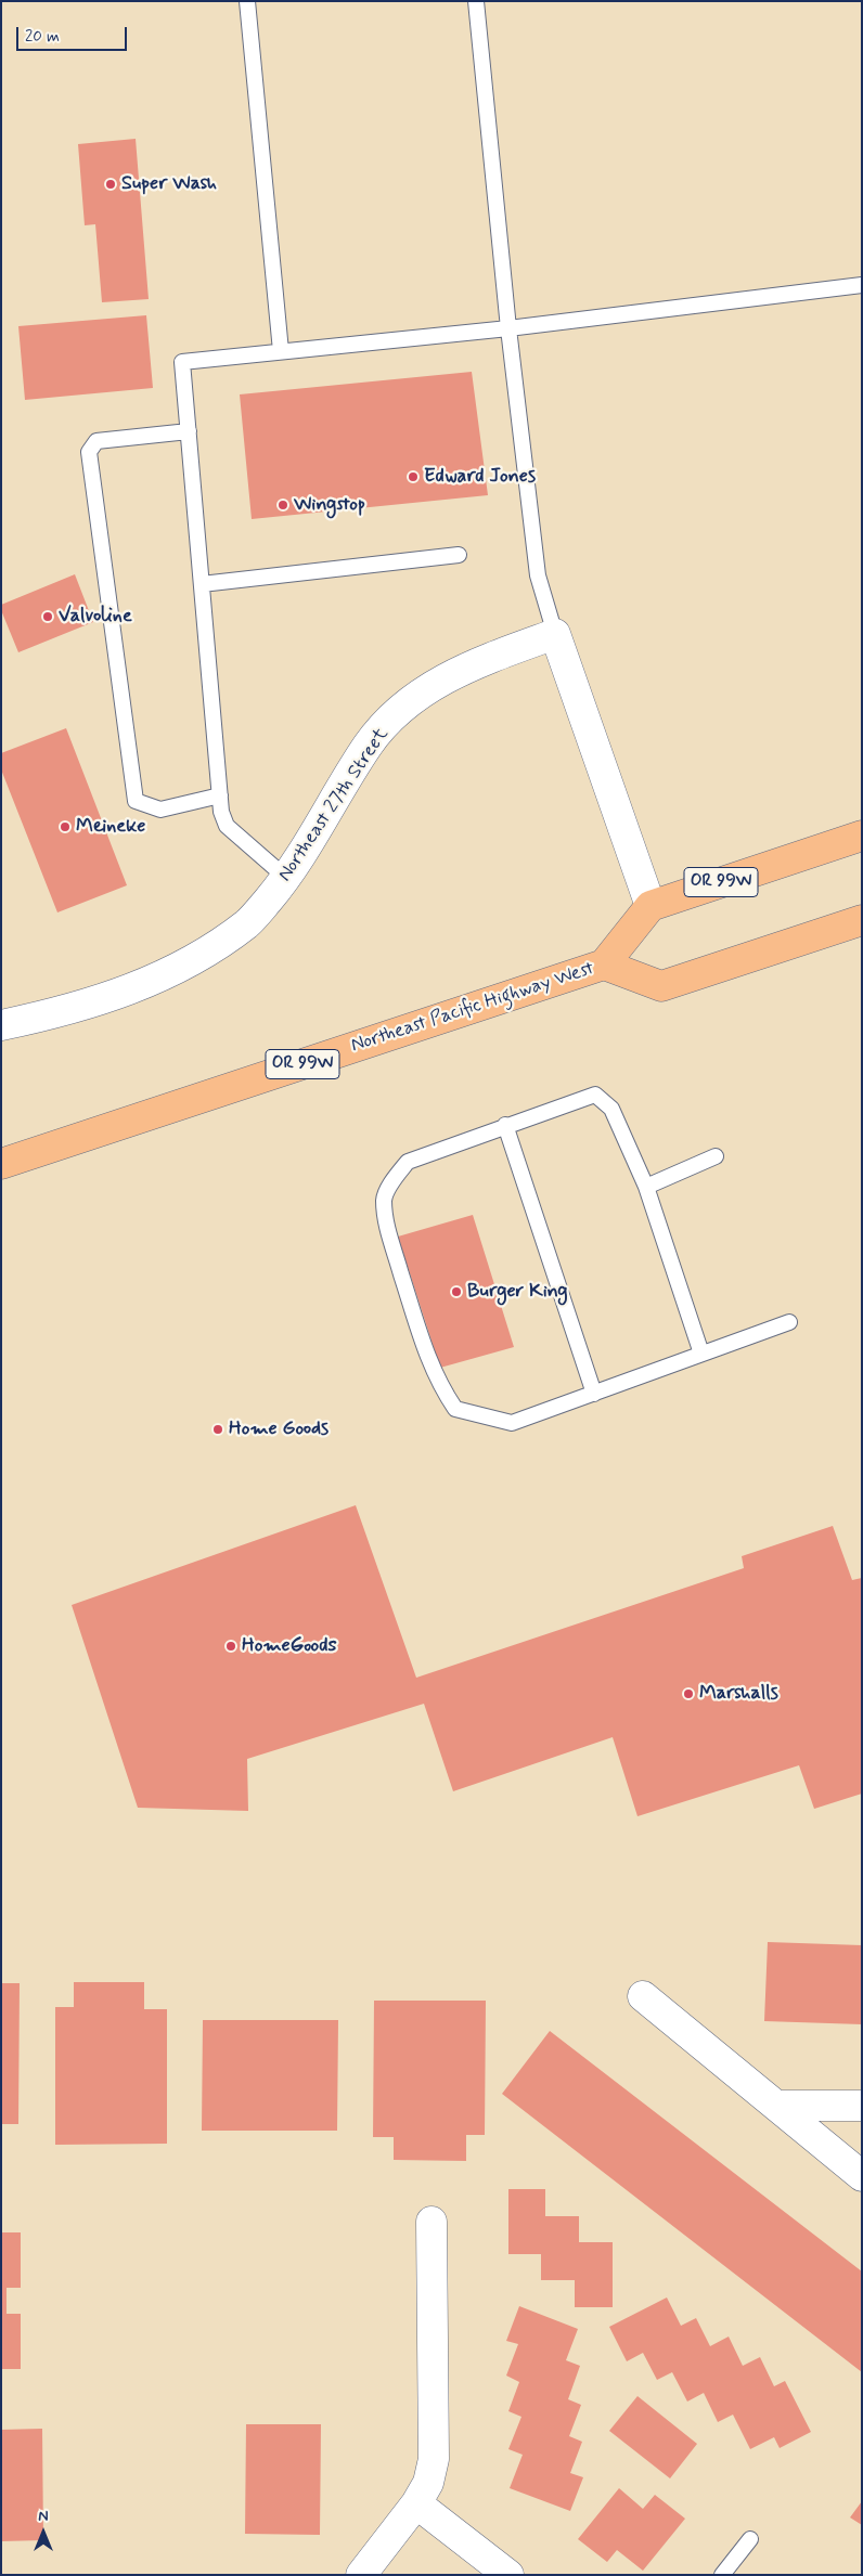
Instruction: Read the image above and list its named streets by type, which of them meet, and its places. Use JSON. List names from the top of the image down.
{
  "streets": {
    "highway": ["OR 99W", "Northeast Pacific Highway West"],
    "street": ["Northeast 27th Street"]
  },
  "crossings": [
    ["OR 99W", "Northeast Pacific Highway West"]
  ],
  "places": [
    "Super Wash",
    "Edward Jones",
    "Wingstop",
    "Valvoline",
    "Meineke",
    "Burger King",
    "Home Goods",
    "HomeGoods",
    "Marshalls"
  ],
  "scale_bar": "20 m",
  "north": "top"
}
